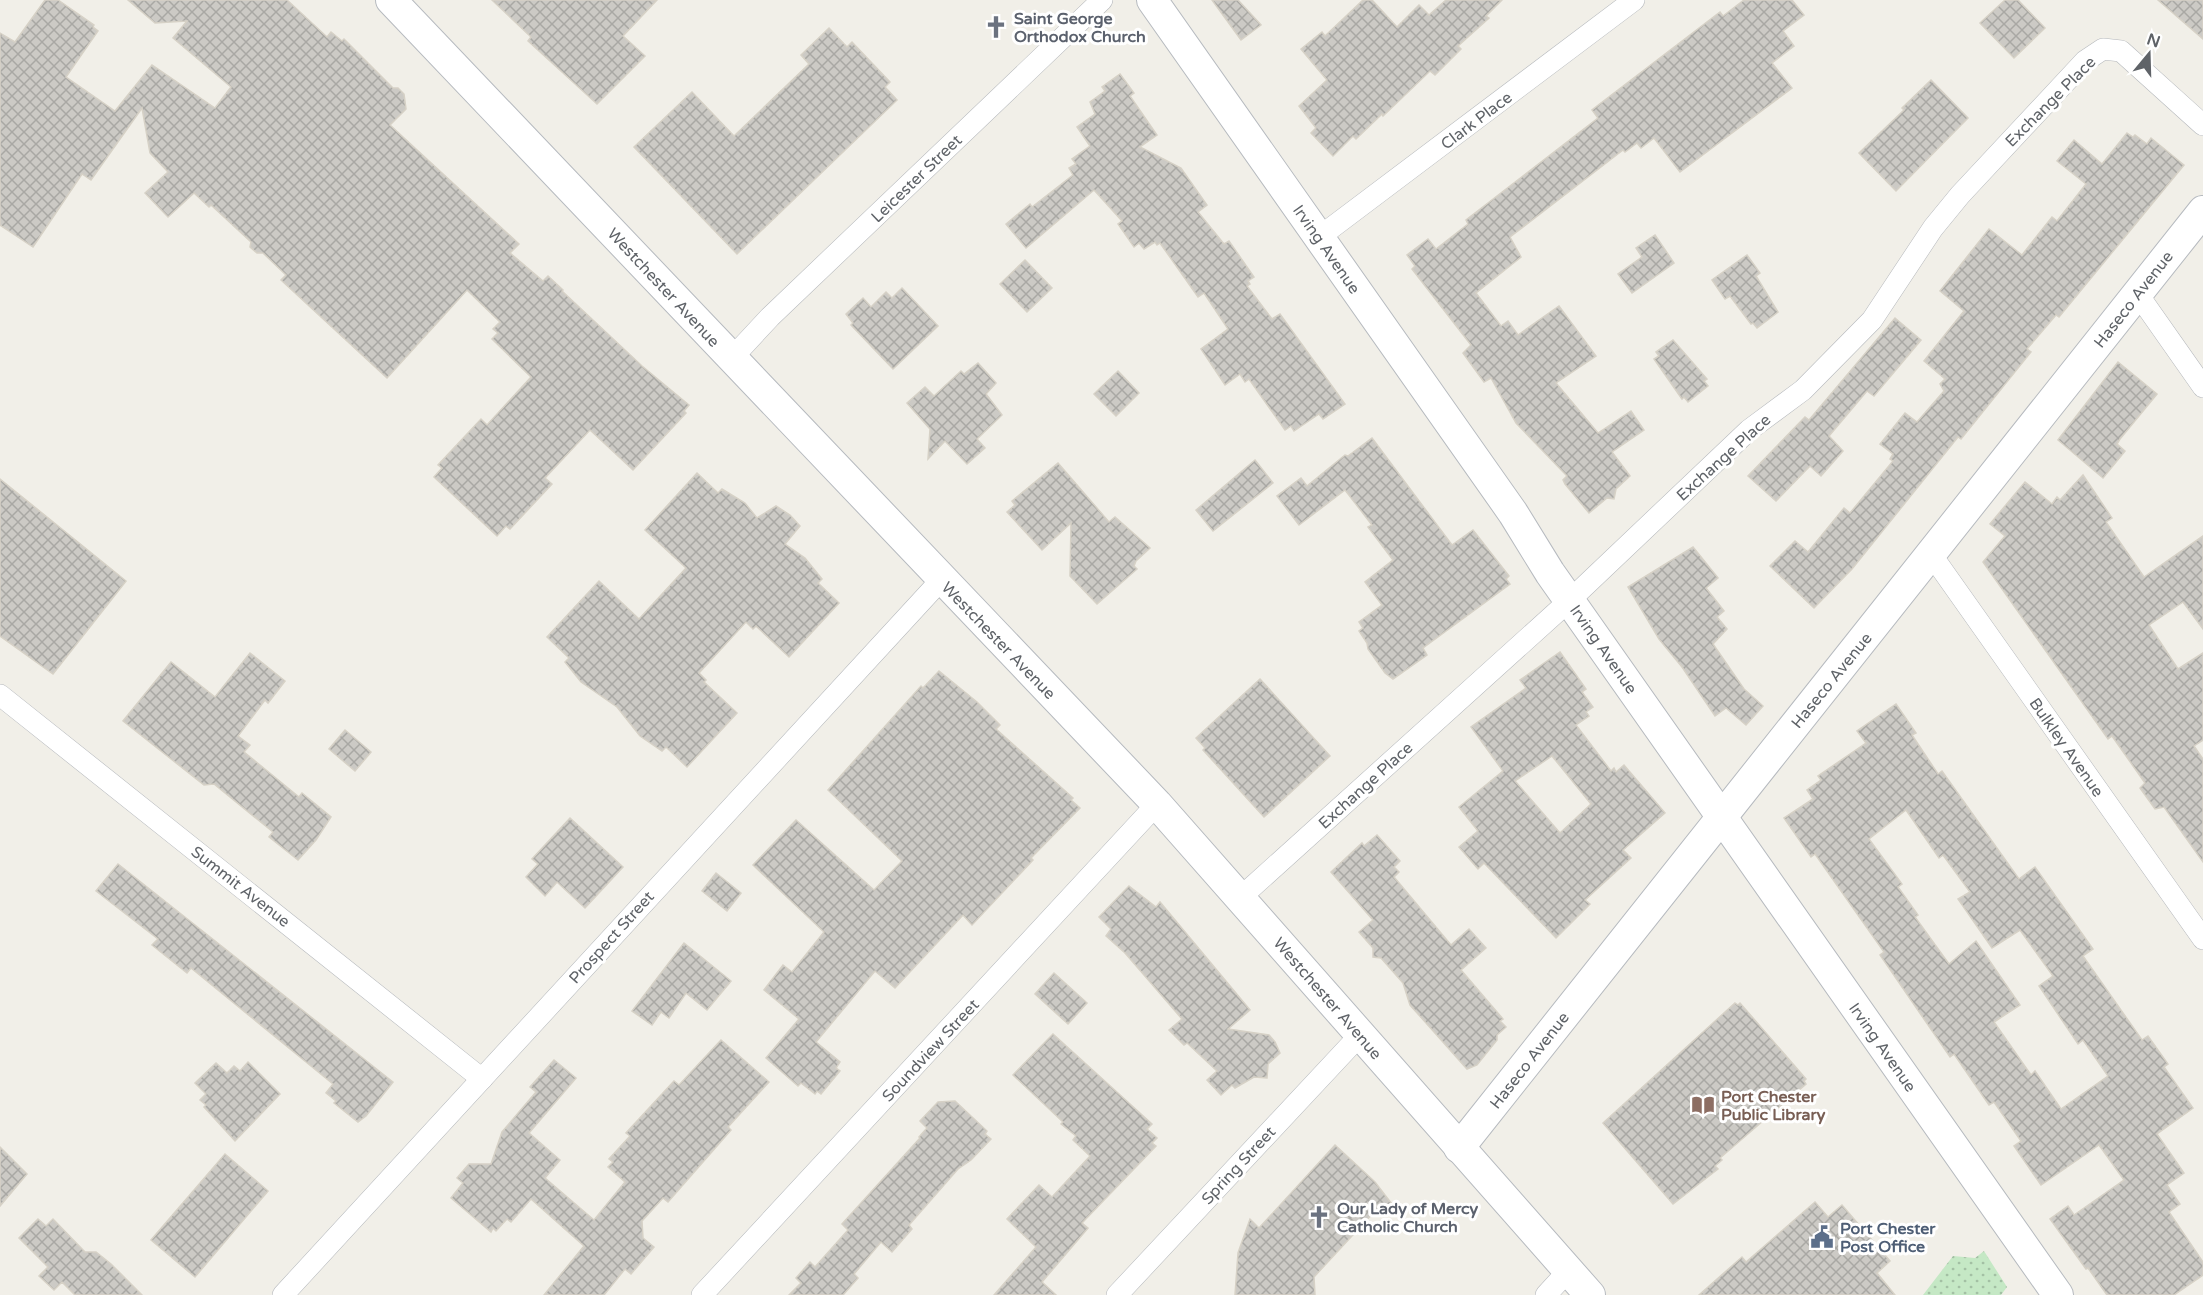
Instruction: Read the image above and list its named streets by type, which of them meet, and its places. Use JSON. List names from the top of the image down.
{
  "streets": {
    "street": [
      "Exchange Place",
      "Clark Place",
      "Leicester Street",
      "Irving Avenue",
      "Westchester Avenue",
      "Haseco Avenue",
      "Bulkley Avenue",
      "Summit Avenue",
      "Prospect Street",
      "Soundview Street",
      "Spring Street"
    ]
  },
  "crossings": [
    ["Exchange Place", "Irving Avenue"],
    ["Exchange Place", "Westchester Avenue"],
    ["Clark Place", "Irving Avenue"],
    ["Leicester Street", "Westchester Avenue"],
    ["Irving Avenue", "Haseco Avenue"],
    ["Westchester Avenue", "Haseco Avenue"],
    ["Westchester Avenue", "Prospect Street"],
    ["Westchester Avenue", "Soundview Street"],
    ["Westchester Avenue", "Spring Street"],
    ["Haseco Avenue", "Bulkley Avenue"],
    ["Summit Avenue", "Prospect Street"]
  ],
  "places": {
    "church": ["Saint George Orthodox Church", "Our Lady of Mercy Catholic Church"],
    "library": ["Port Chester Public Library"],
    "public building": ["Port Chester Post Office"]
  },
  "north": "top"
}
